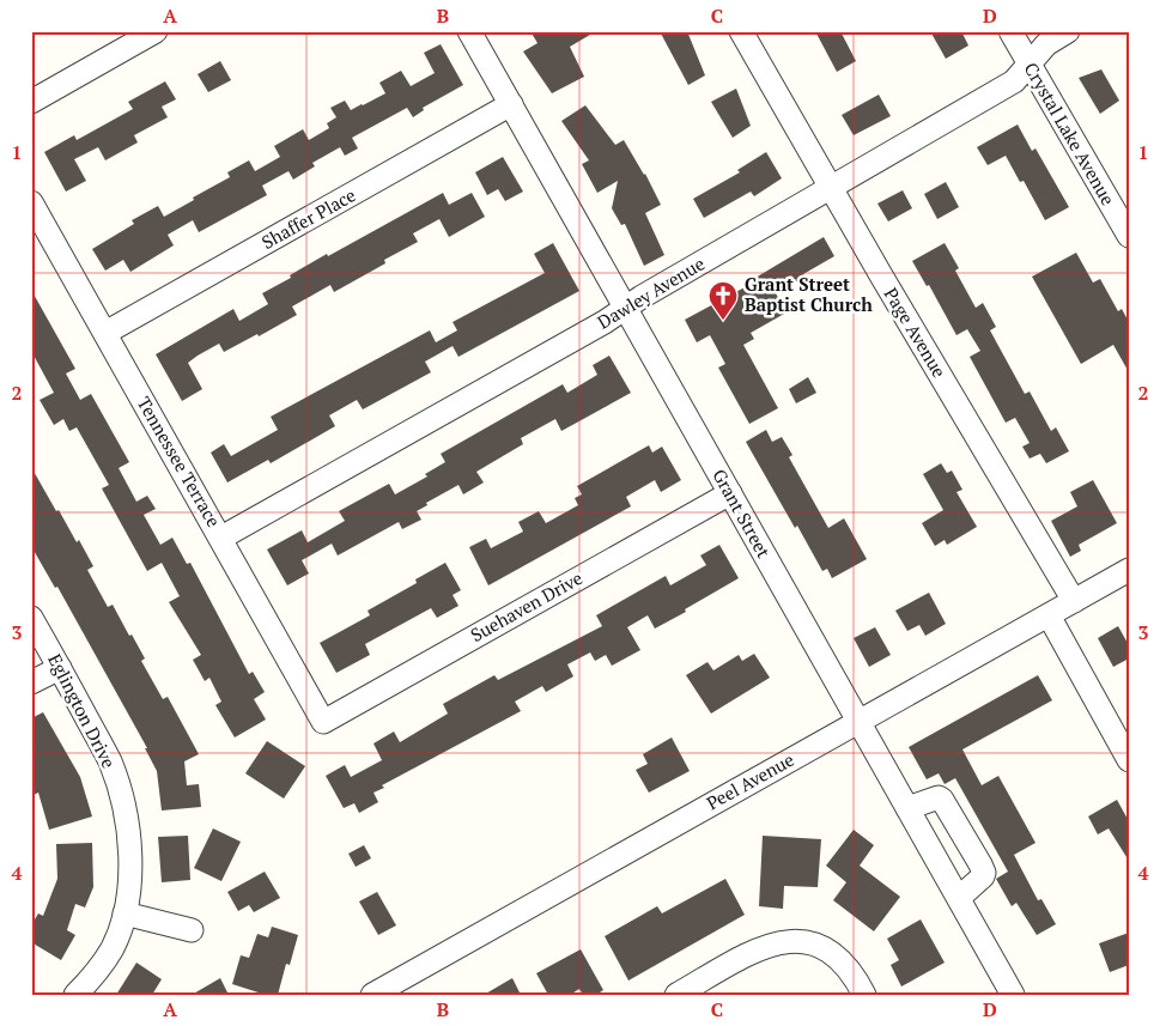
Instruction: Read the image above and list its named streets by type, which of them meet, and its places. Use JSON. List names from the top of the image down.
{
  "streets": {
    "street": [
      "Crystal Lake Avenue",
      "Shaffer Place",
      "Dawley Avenue",
      "Page Avenue",
      "Tennessee Terrace",
      "Grant Street",
      "Suehaven Drive",
      "Eglington Drive",
      "Peel Avenue"
    ]
  },
  "crossings": [
    ["Crystal Lake Avenue", "Dawley Avenue"],
    ["Shaffer Place", "Tennessee Terrace"],
    ["Shaffer Place", "Grant Street"],
    ["Dawley Avenue", "Page Avenue"],
    ["Dawley Avenue", "Tennessee Terrace"],
    ["Dawley Avenue", "Grant Street"],
    ["Page Avenue", "Peel Avenue"],
    ["Tennessee Terrace", "Suehaven Drive"],
    ["Grant Street", "Suehaven Drive"],
    ["Grant Street", "Peel Avenue"]
  ],
  "places": {
    "church": ["Grant Street Baptist Church"]
  },
  "grid": {
    "columns": [
      "A",
      "B",
      "C",
      "D"
    ],
    "rows": [
      "1",
      "2",
      "3",
      "4"
    ]
  }
}
